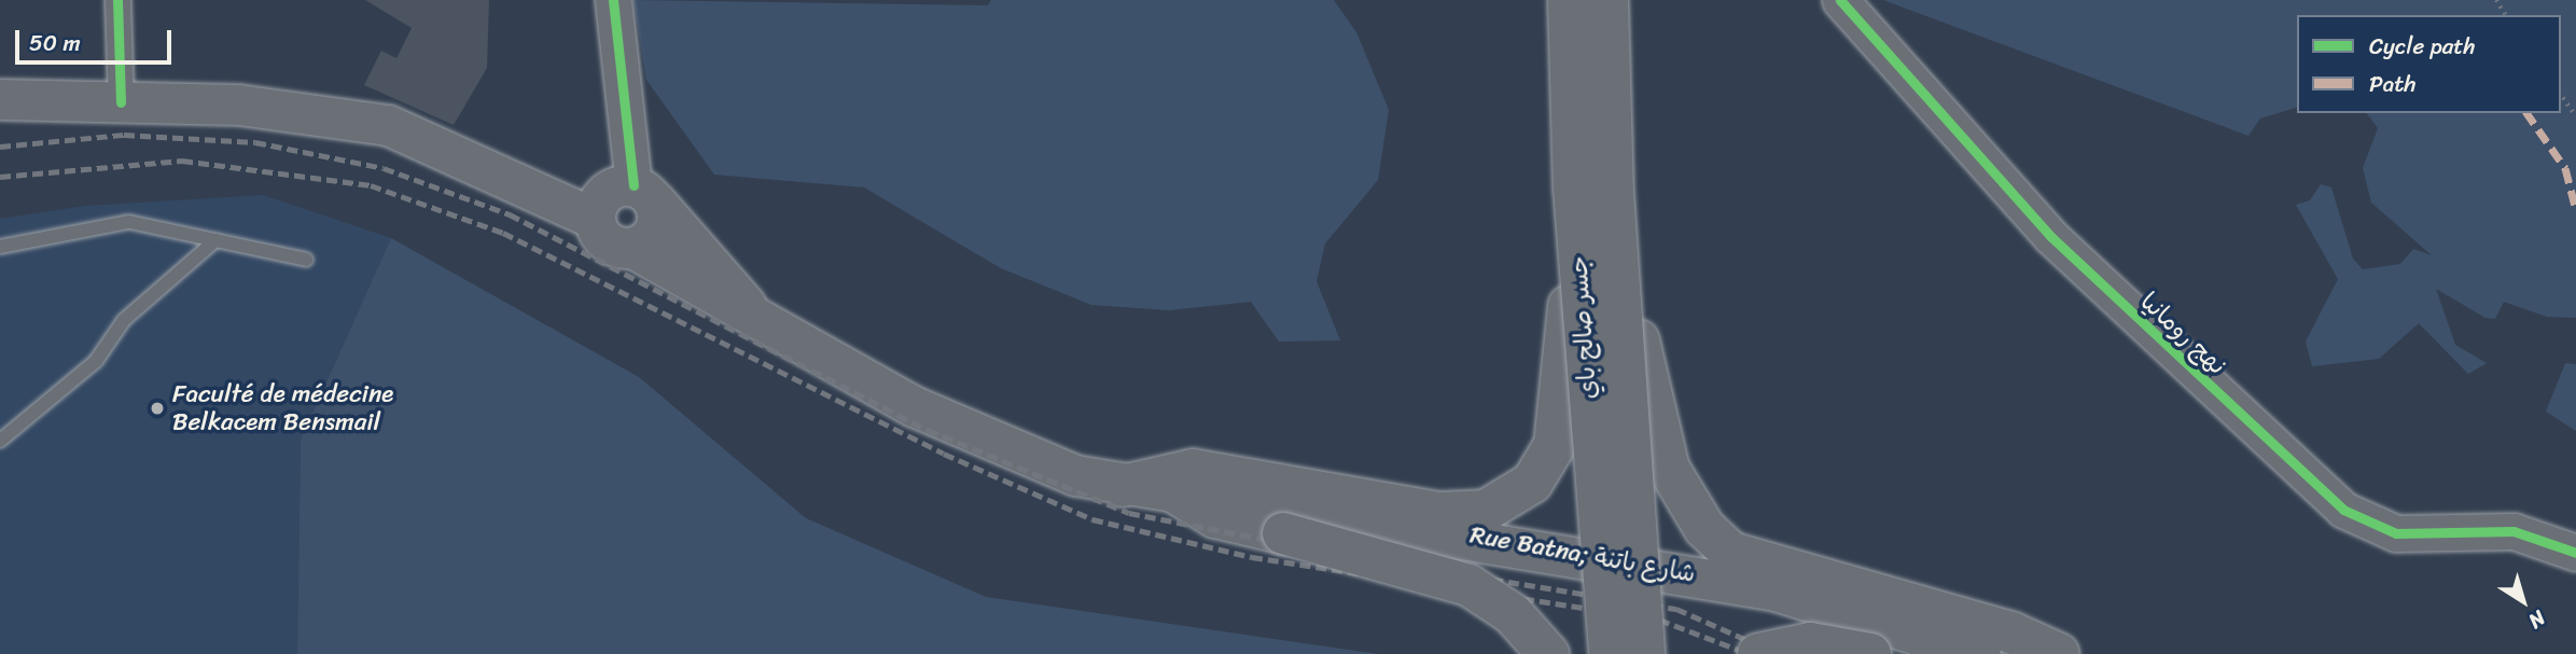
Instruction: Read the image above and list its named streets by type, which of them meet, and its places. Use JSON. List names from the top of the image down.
{
  "streets": {
    "highway": ["جسر صالح باي"],
    "main road": ["Rue Batna; شارع باتنة"],
    "street": ["نهج رومانيا"]
  },
  "places": ["Faculté de médecine Belkacem Bensmail"],
  "legend": ["Cycle path", "Path"],
  "scale_bar": "50 m",
  "north": "bottom right"
}
